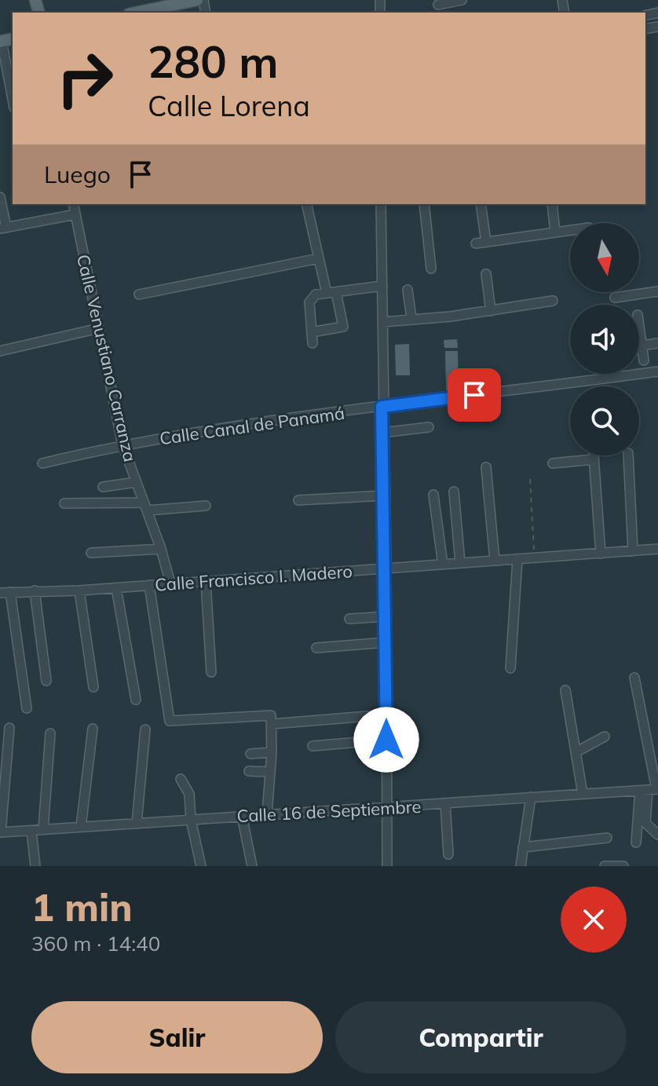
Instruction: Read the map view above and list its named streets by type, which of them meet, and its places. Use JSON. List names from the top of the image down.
{
  "streets": {
    "street": [
      "Calle Venustiano Carranza",
      "Calle Canal de Panamá",
      "Calle Francisco I. Madero",
      "Calle 16 de Septiembre"
    ]
  },
  "crossings": [
    ["Calle Venustiano Carranza", "Calle Canal de Panamá"],
    ["Calle Venustiano Carranza", "Calle Francisco I. Madero"]
  ],
  "north": "bottom",
  "page": {
    "turn": ["280 m", "Calle Lorena"],
    "then": "Luego",
    "heading": ["1 min", "360 m · 14:40"],
    "buttons": ["Salir", "Compartir"]
  }
}
